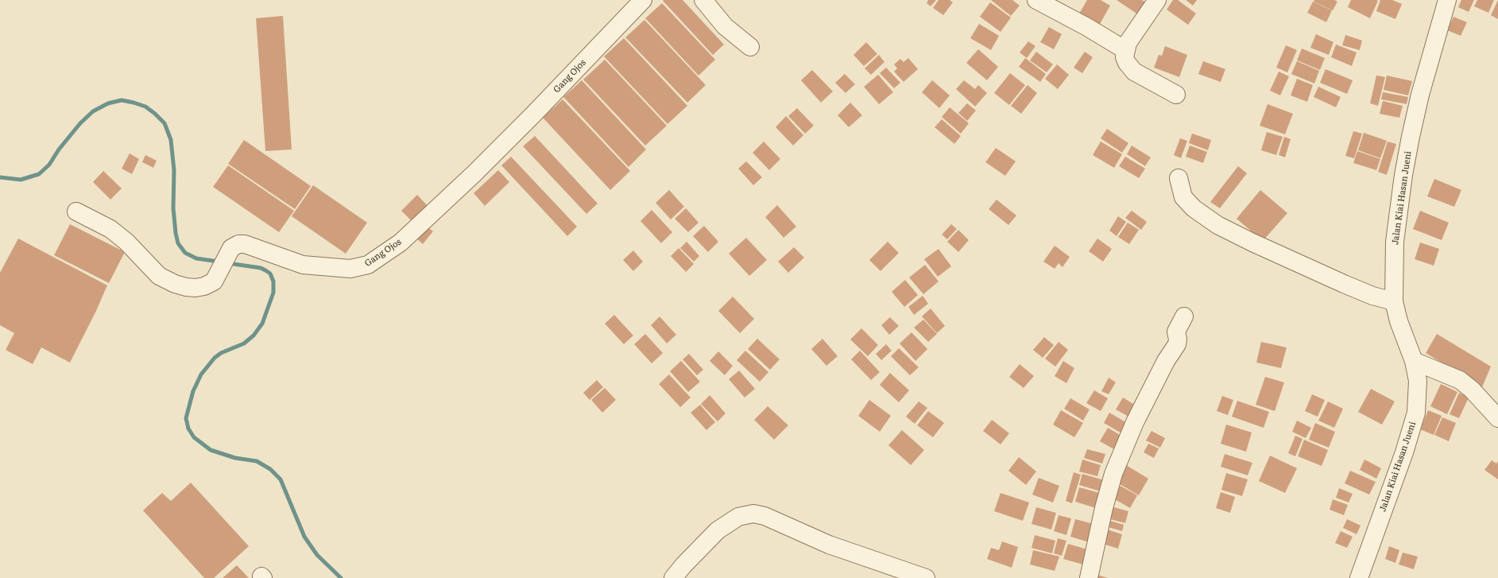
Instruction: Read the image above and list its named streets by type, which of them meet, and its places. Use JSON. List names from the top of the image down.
{
  "streets": {
    "street": ["Gang Ojos", "Jalan Kiai Hasan Jueni"]
  }
}
